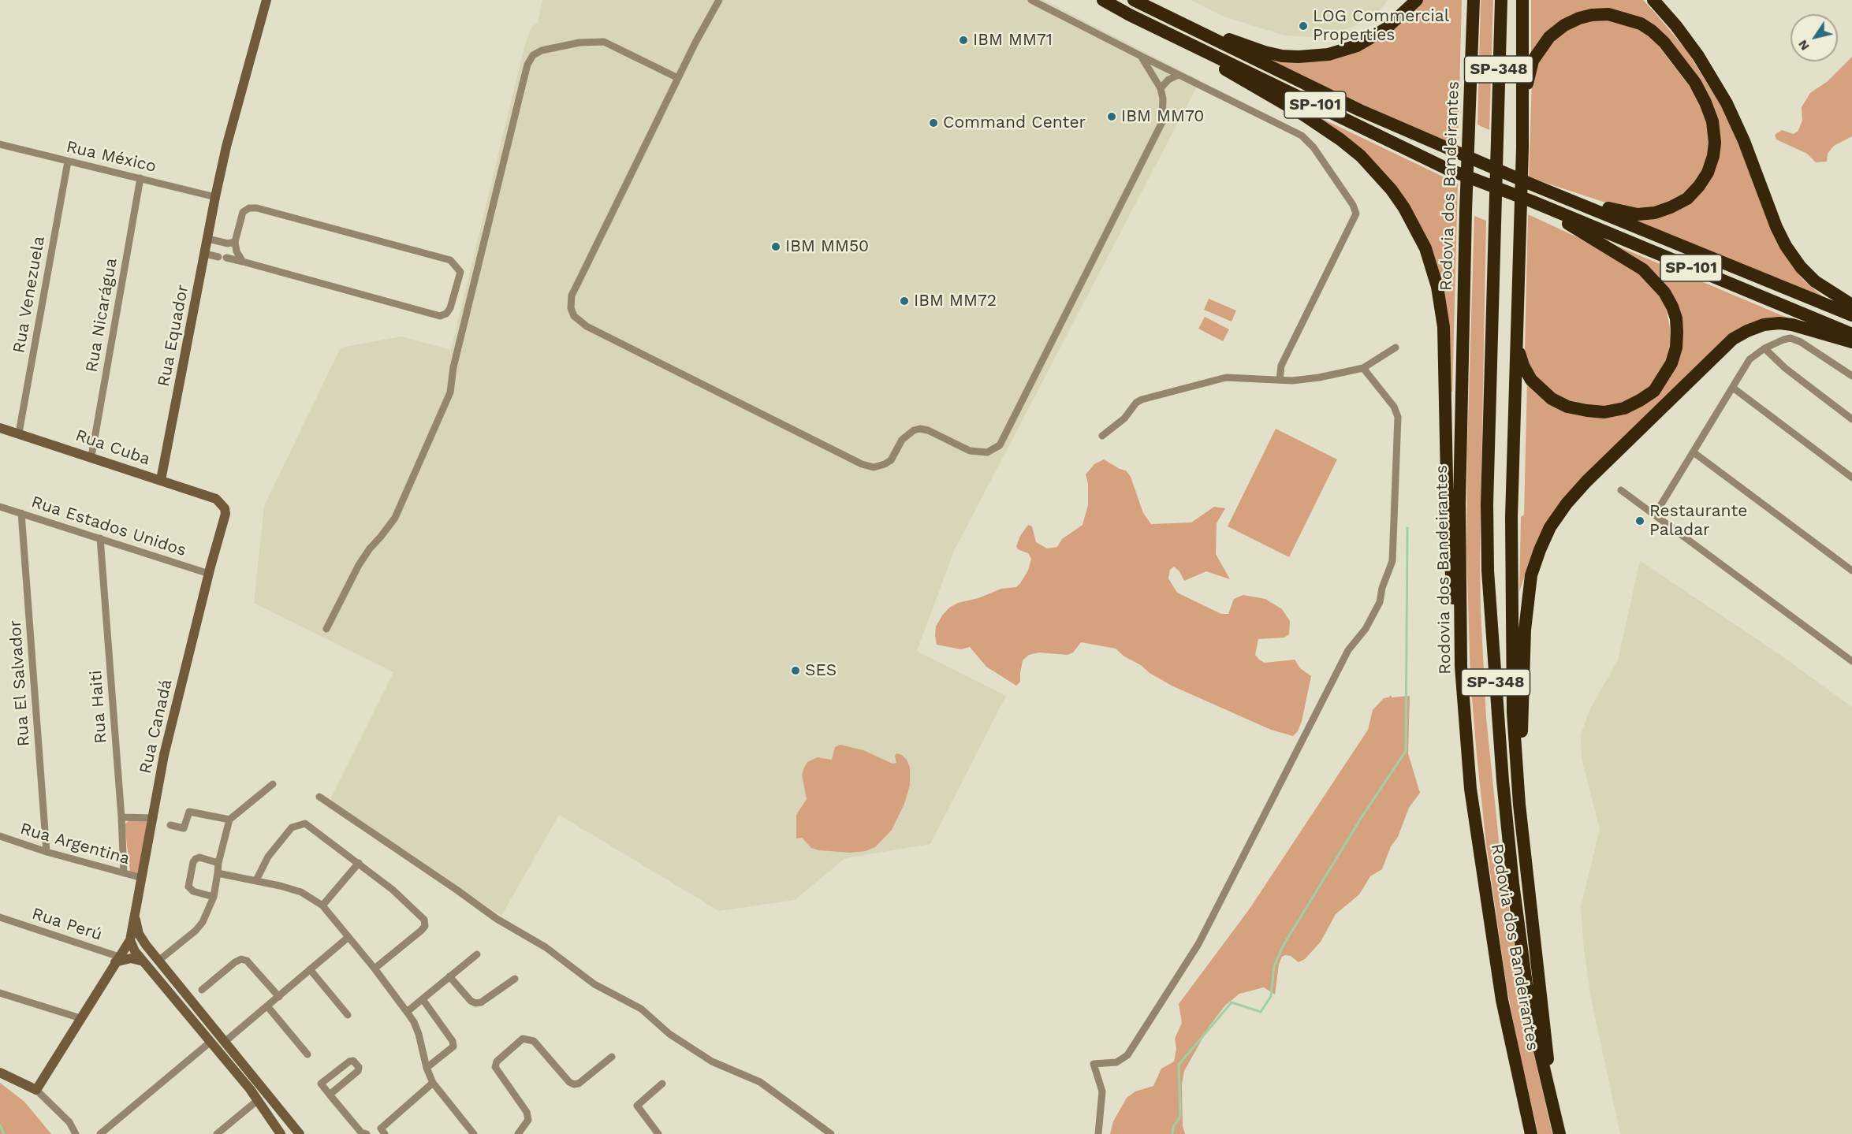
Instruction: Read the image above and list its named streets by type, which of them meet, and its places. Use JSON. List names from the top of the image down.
{
  "streets": {
    "highway": ["SP-348", "SP-101", "Rodovia dos Bandeirantes"],
    "main road": ["Rua Equador", "Rua Cuba", "Rua Canadá"],
    "street": [
      "Rua México",
      "Rua Venezuela",
      "Rua Nicarágua",
      "Rua Estados Unidos",
      "Rua El Salvador",
      "Rua Haiti",
      "Rua Argentina",
      "Rua Perú"
    ]
  },
  "crossings": [
    ["Rua México", "Rua Venezuela"],
    ["Rua México", "Rua Nicarágua"],
    ["Rua México", "Rua Equador"],
    ["Rua Venezuela", "Rua Cuba"],
    ["Rua Nicarágua", "Rua Cuba"],
    ["Rua Equador", "Rua Cuba"],
    ["Rua Cuba", "Rua Canadá"],
    ["Rua Estados Unidos", "Rua El Salvador"],
    ["Rua Estados Unidos", "Rua Haiti"],
    ["Rua Estados Unidos", "Rua Canadá"],
    ["Rua El Salvador", "Rua Argentina"],
    ["Rua Haiti", "Rua Argentina"],
    ["Rua Canadá", "Rua Argentina"],
    ["Rua Canadá", "Rua Perú"]
  ],
  "places": [
    "LOG Commercial Properties",
    "IBM MM71",
    "IBM MM70",
    "Command Center",
    "IBM MM50",
    "IBM MM72",
    "Restaurante Paladar",
    "SES"
  ],
  "north": "bottom left"
}
